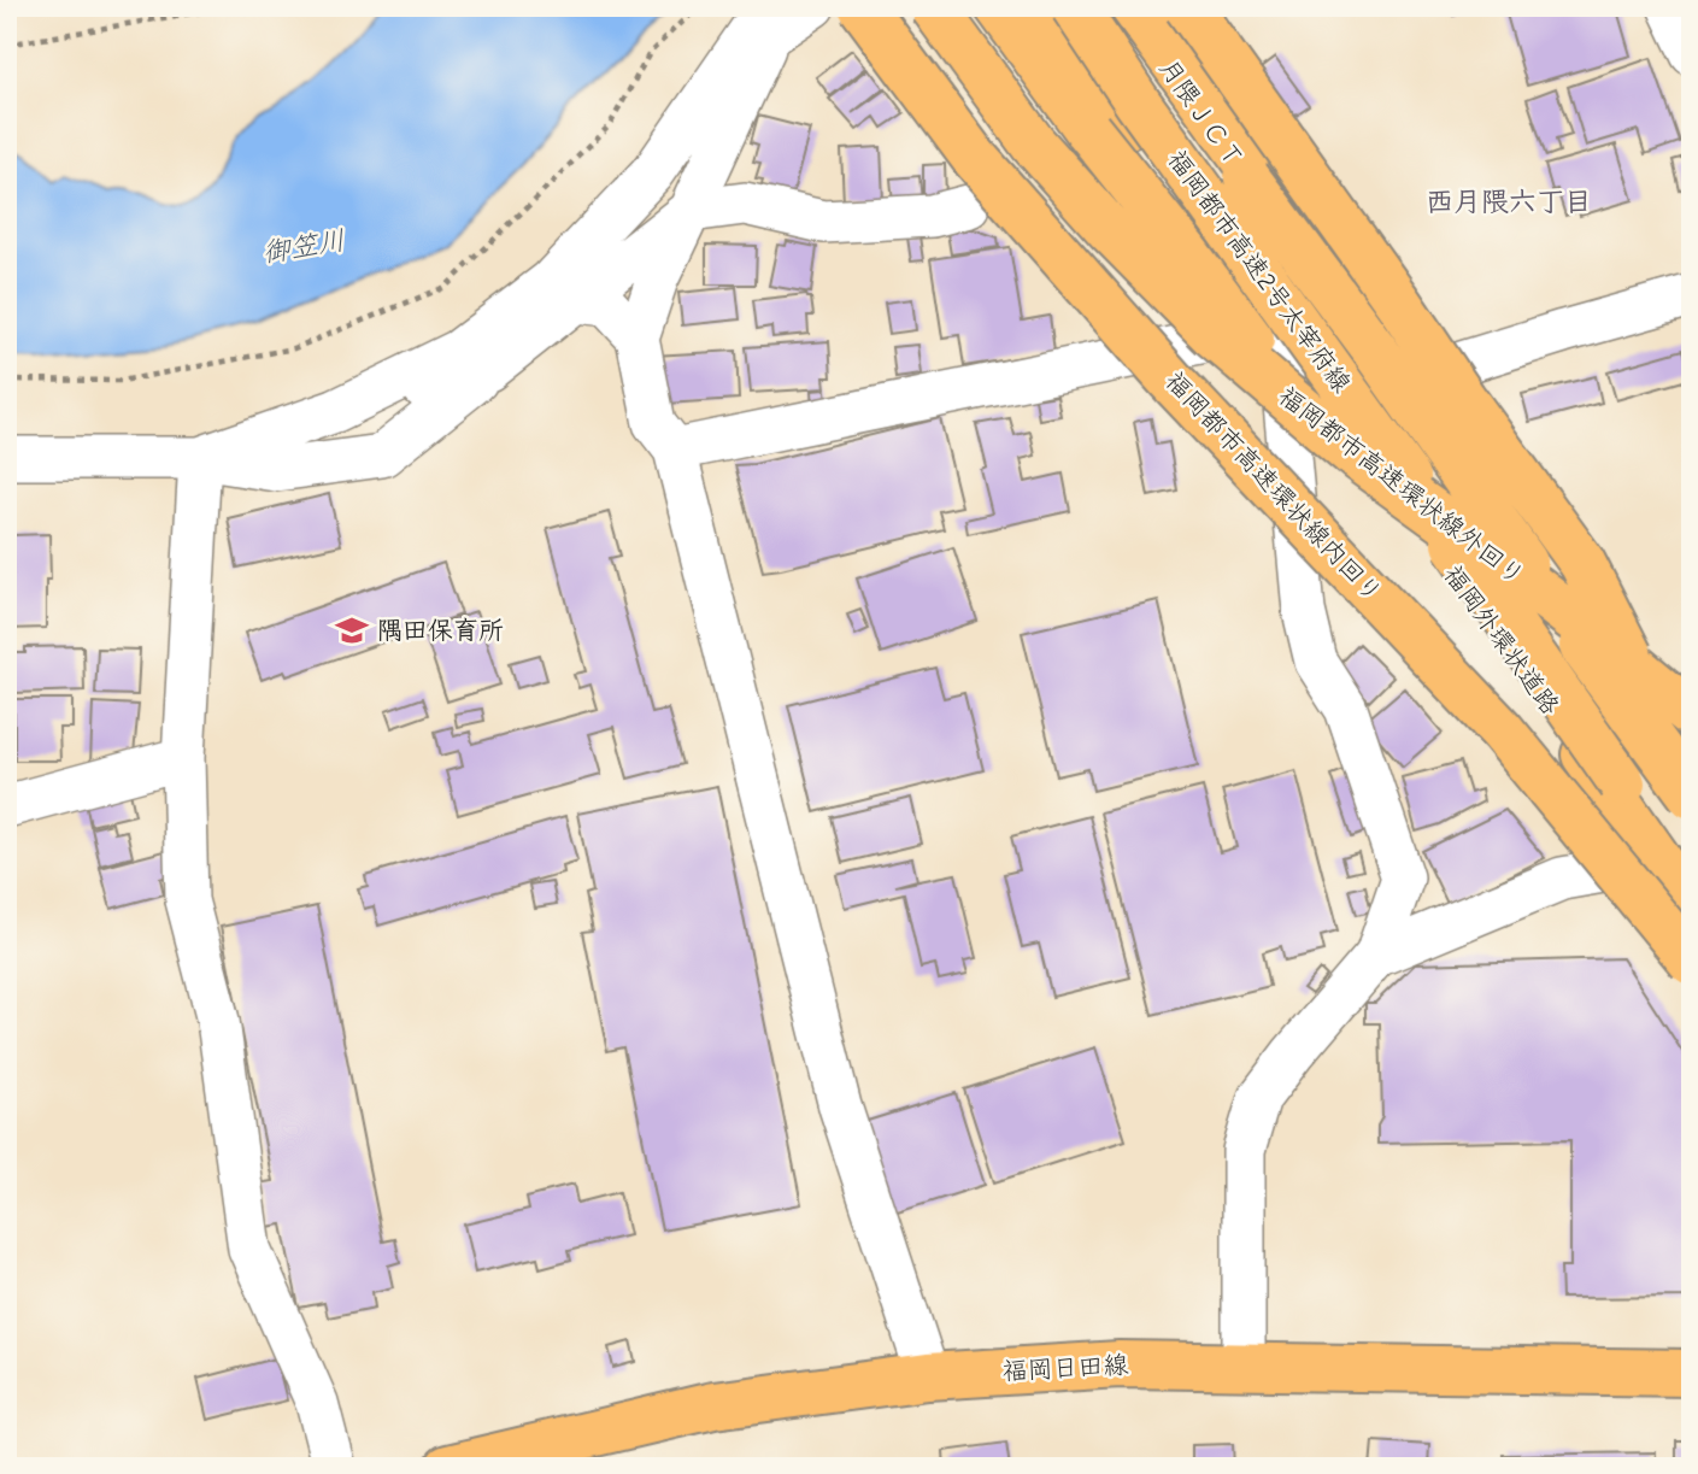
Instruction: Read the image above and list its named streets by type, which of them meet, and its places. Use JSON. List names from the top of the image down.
{
  "streets": {
    "main road": [
      "月隈ＪＣＴ",
      "福岡都市高速2号太宰府線",
      "福岡都市高速環状線外回り",
      "福岡都市高速環状線内回り",
      "福岡外環状道路",
      "福岡日田線"
    ]
  },
  "crossings": [
    ["福岡都市高速2号太宰府線", "福岡外環状道路"]
  ],
  "districts": ["西月隈六丁目"],
  "water": ["御笠川"],
  "places": {
    "school or university": ["隅田保育所"]
  }
}
